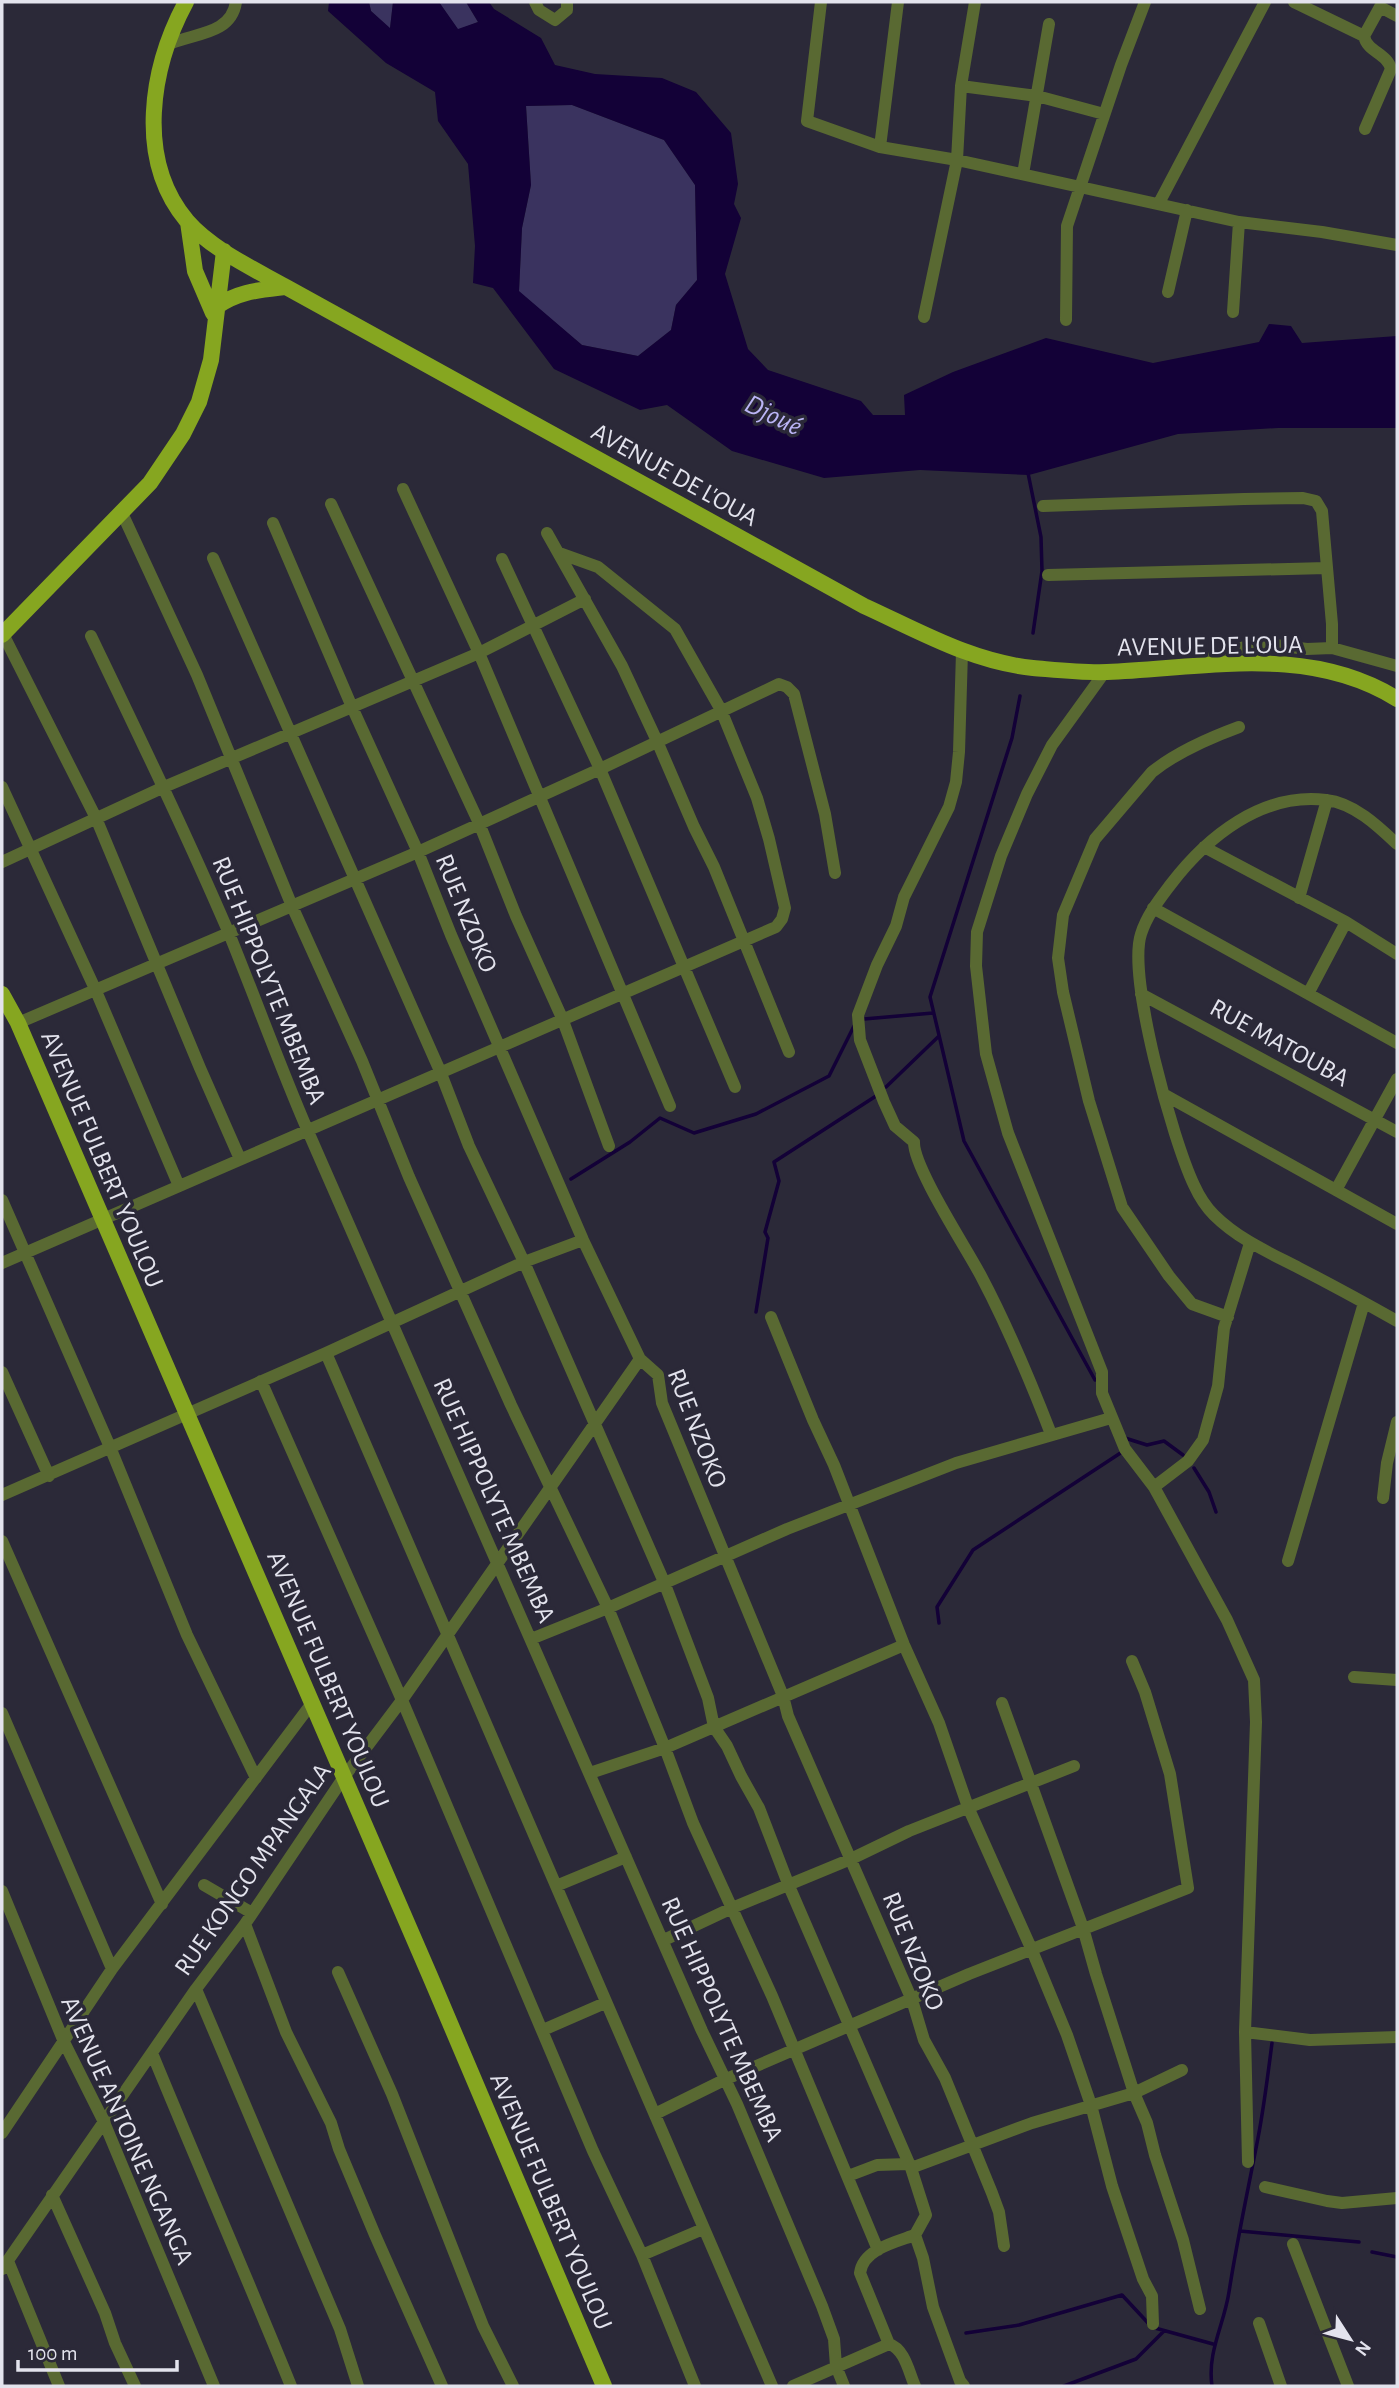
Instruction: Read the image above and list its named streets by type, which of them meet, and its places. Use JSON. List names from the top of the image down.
{
  "streets": {
    "main road": ["AVENUE DE L'OUA", "AVENUE FULBERT YOULOU"],
    "street": [
      "RUE NZOKO",
      "RUE HIPPOLYTE MBEMBA",
      "RUE MATOUBA",
      "RUE KONGO MPANGALA",
      "AVENUE ANTOINE NGANGA"
    ]
  },
  "crossings": [
    ["RUE NZOKO", "RUE KONGO MPANGALA"],
    ["RUE HIPPOLYTE MBEMBA", "RUE KONGO MPANGALA"],
    ["AVENUE FULBERT YOULOU", "RUE KONGO MPANGALA"],
    ["RUE KONGO MPANGALA", "AVENUE ANTOINE NGANGA"]
  ],
  "water": ["Djoué"],
  "scale_bar": "100 m",
  "north": "bottom right"
}
